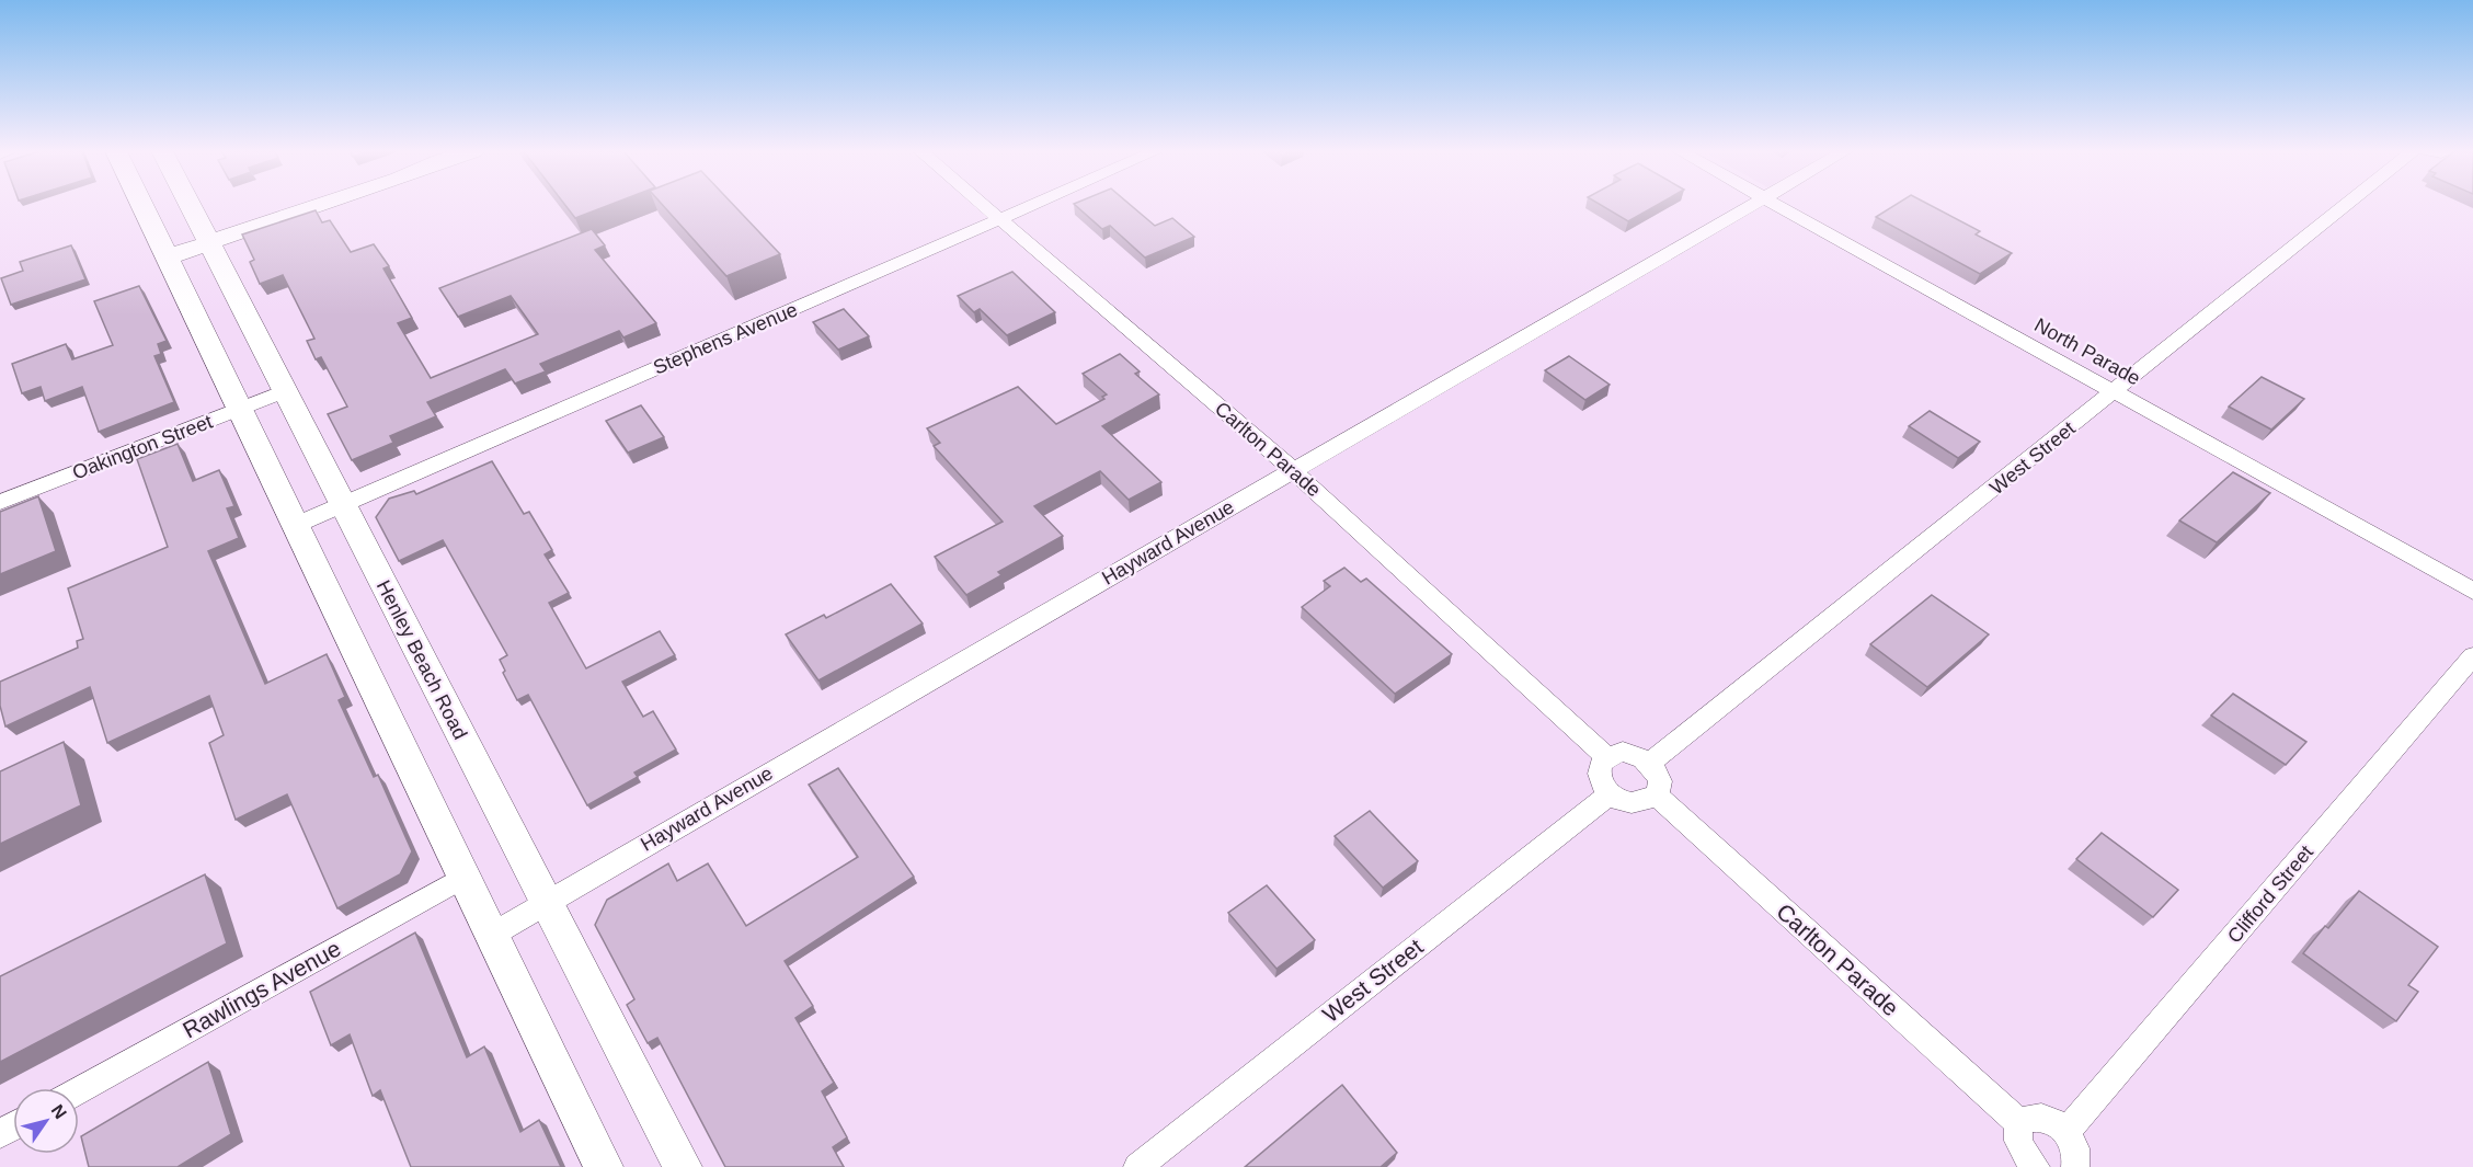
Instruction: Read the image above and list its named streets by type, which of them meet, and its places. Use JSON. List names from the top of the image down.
{
  "streets": {
    "main road": ["Henley Beach Road"],
    "street": [
      "Stephens Avenue",
      "North Parade",
      "Oakington Street",
      "Carlton Parade",
      "West Street",
      "Hayward Avenue",
      "Clifford Street",
      "Rawlings Avenue"
    ]
  },
  "crossings": [
    ["Stephens Avenue", "Carlton Parade"],
    ["Stephens Avenue", "Henley Beach Road"],
    ["North Parade", "West Street"],
    ["Oakington Street", "Henley Beach Road"],
    ["Carlton Parade", "West Street"],
    ["Carlton Parade", "Hayward Avenue"],
    ["Hayward Avenue", "Henley Beach Road"]
  ],
  "north": "top right"
}
